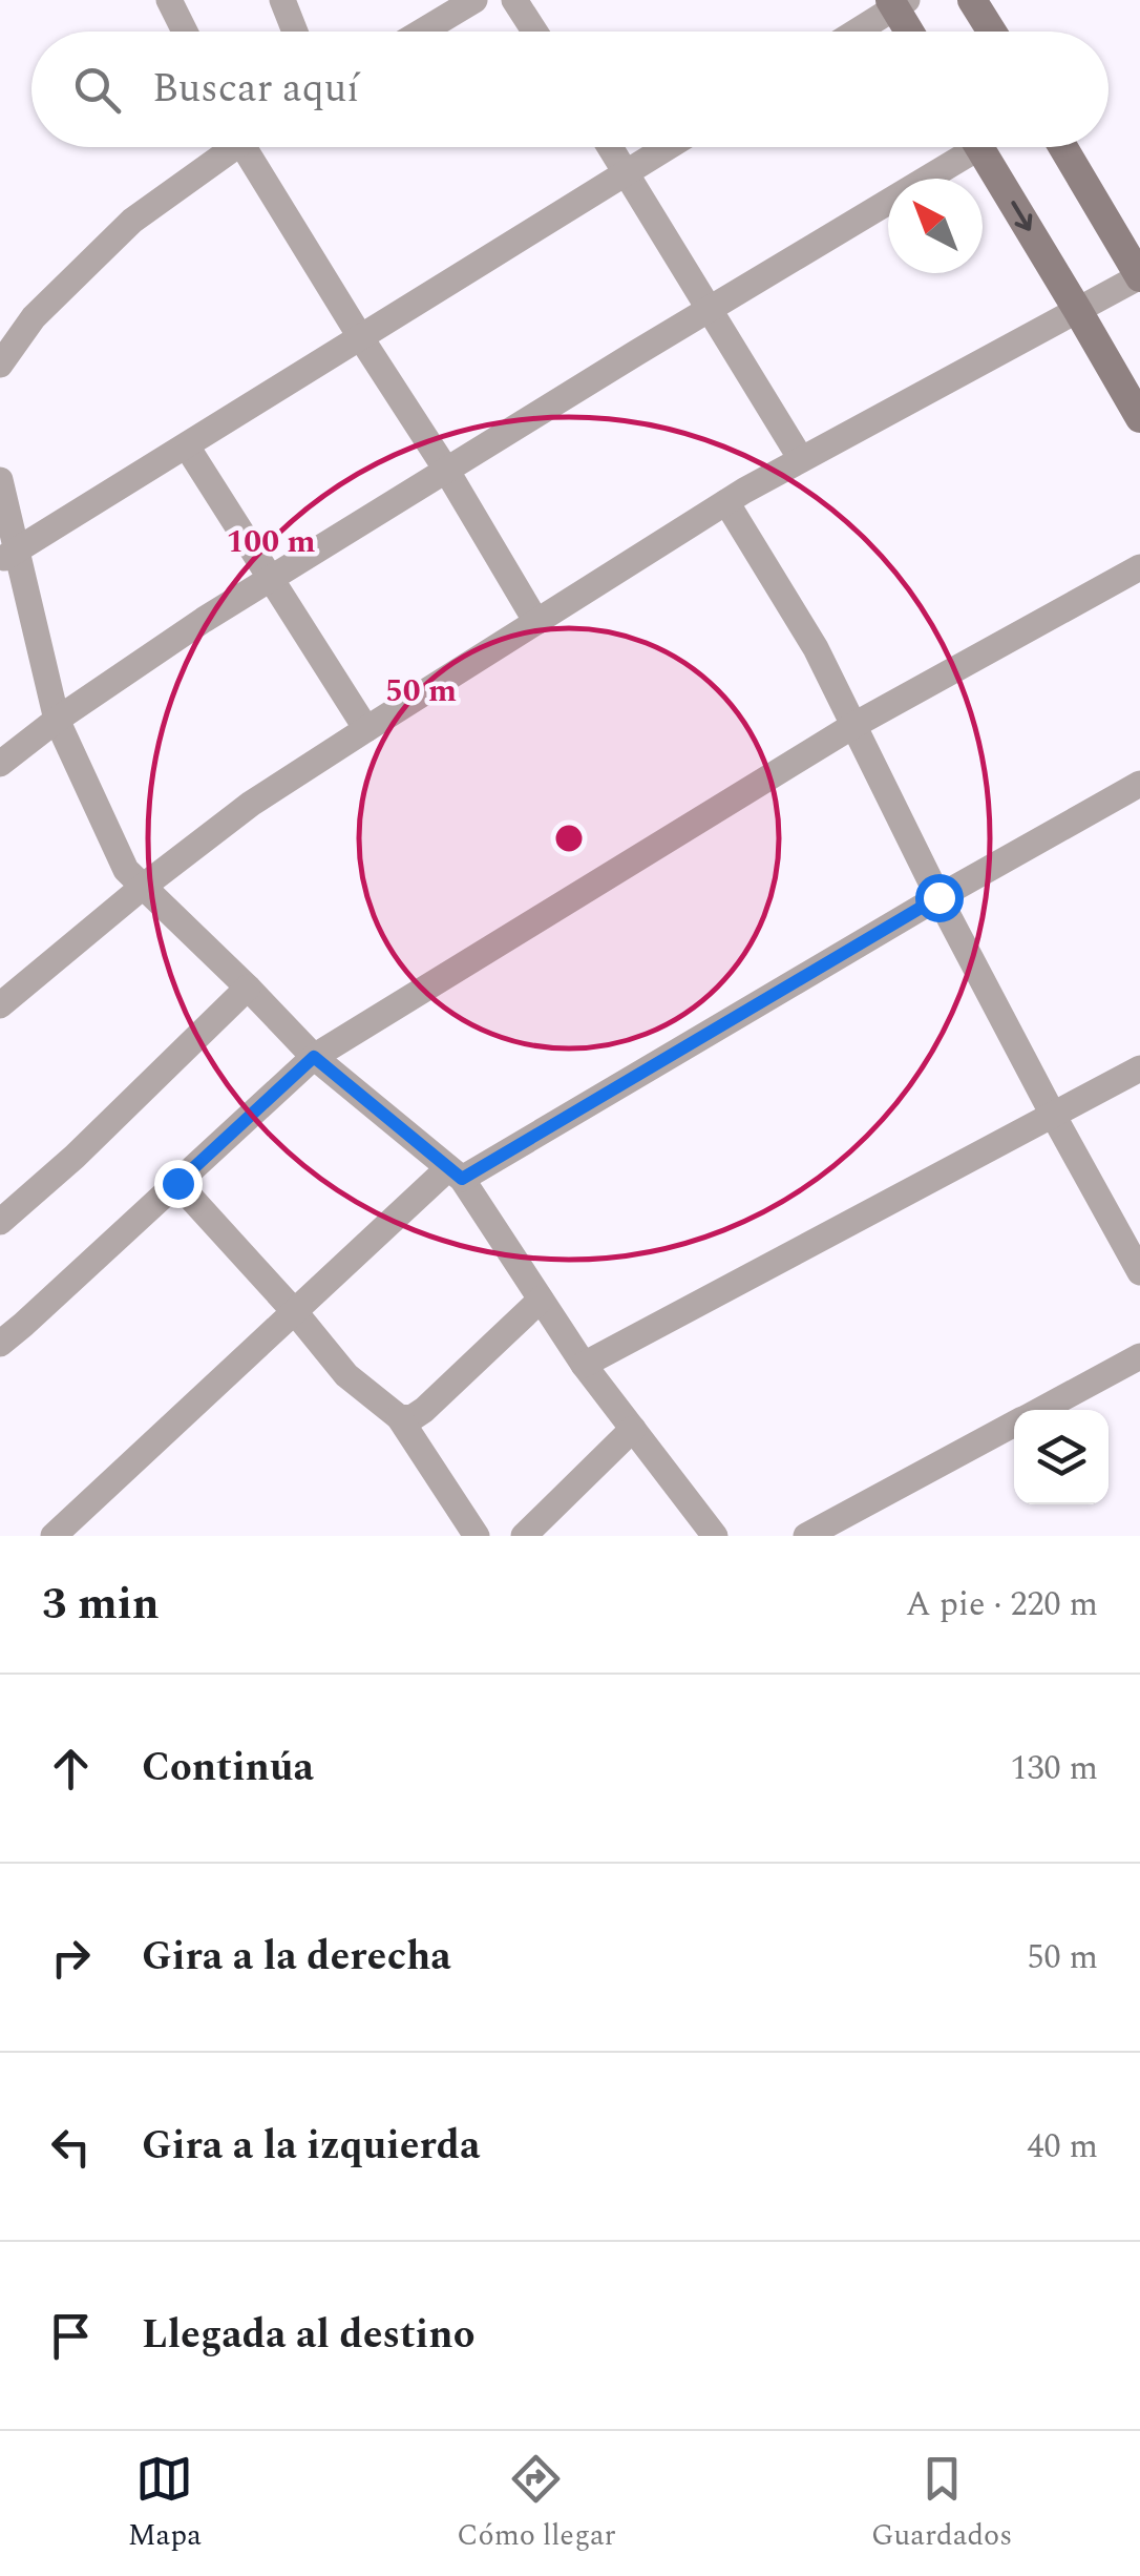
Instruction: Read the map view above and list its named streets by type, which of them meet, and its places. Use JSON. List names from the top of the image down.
{
  "north": "top left",
  "page": {
    "search": "Buscar aquí",
    "heading": ["3 min", "A pie · 220 m"],
    "list": [
      ["Continúa", "130 m"],
      ["Gira a la derecha", "50 m"],
      ["Gira a la izquierda", "40 m"],
      "Llegada al destino"
    ],
    "nav": ["Mapa", "Cómo llegar", "Guardados"]
  },
  "rings": ["100 m", "50 m"]
}
